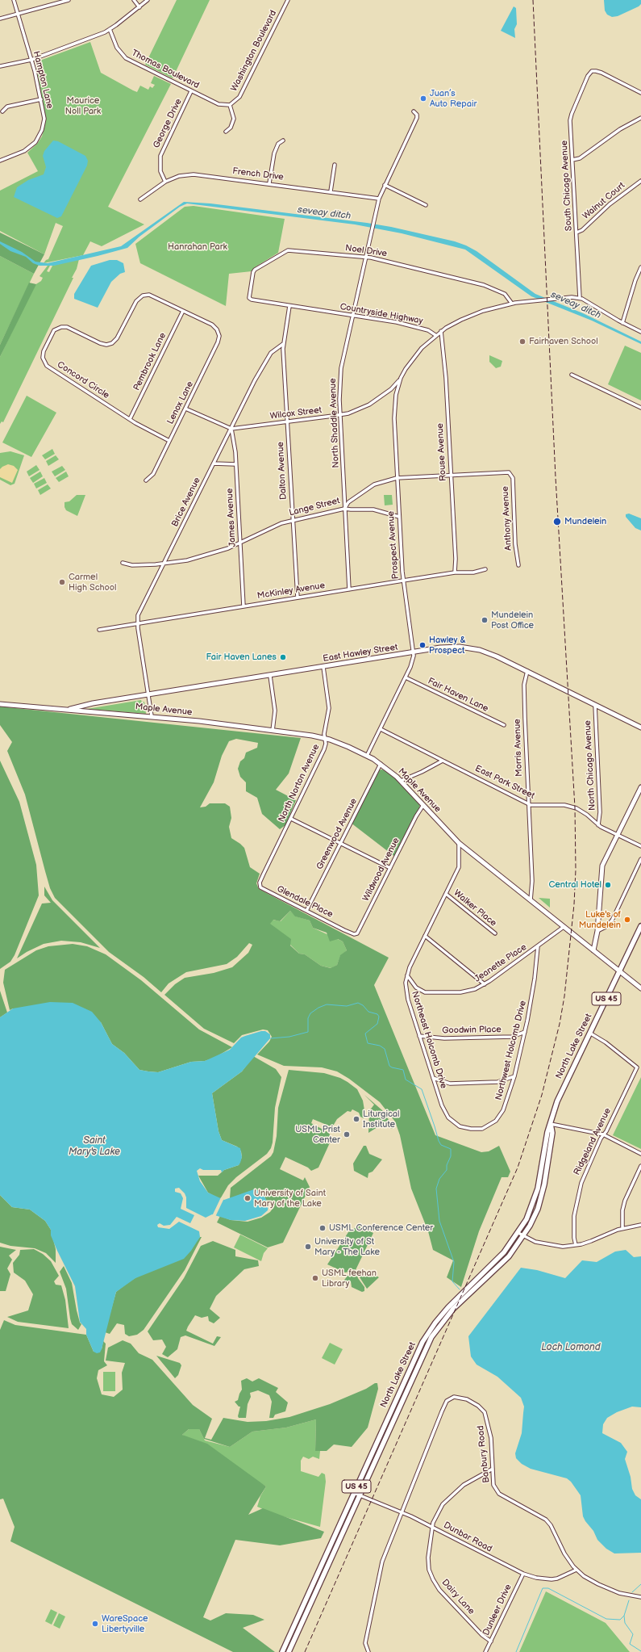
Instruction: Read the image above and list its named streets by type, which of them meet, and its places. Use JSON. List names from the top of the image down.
{
  "streets": {
    "main road": ["US 45", "North Lake Street"],
    "street": [
      "Washington Boulevard",
      "Thomas Boulevard",
      "Hampton Lane",
      "George Drive",
      "French Drive",
      "South Chicago Avenue",
      "Walnut Court",
      "Noel Drive",
      "Countryside Highway",
      "Pembrook Lane",
      "Concord Circle",
      "Lenox Lane",
      "Wilcox Street",
      "North Shaddle Avenue",
      "Rouse Avenue",
      "Dalton Avenue",
      "Brice Avenue",
      "Lange Street",
      "James Avenue",
      "Anthony Avenue",
      "Prospect Avenue",
      "McKinley Avenue",
      "East Hawley Street",
      "Fair Haven Lane",
      "Maple Avenue",
      "Morris Avenue",
      "North Chicago Avenue",
      "East Park Street",
      "North Norton Avenue",
      "Greenwood Avenue",
      "Wildwood Avenue",
      "Glendale Place",
      "Walker Place",
      "Jeanette Place",
      "Goodwin Place",
      "Northeast Holcomb Drive",
      "Northwest Holcomb Drive",
      "Ridgeland Avenue",
      "Banbury Road",
      "Dunbar Road",
      "Dairy Lane",
      "Dunleer Drive"
    ]
  },
  "crossings": [
    ["Washington Boulevard", "Thomas Boulevard"],
    ["Thomas Boulevard", "George Drive"],
    ["George Drive", "French Drive"],
    ["French Drive", "North Shaddle Avenue"],
    ["South Chicago Avenue", "Walnut Court"],
    ["Noel Drive", "Countryside Highway"],
    ["Noel Drive", "North Shaddle Avenue"],
    ["Countryside Highway", "North Shaddle Avenue"],
    ["Countryside Highway", "Prospect Avenue"],
    ["Pembrook Lane", "Concord Circle"],
    ["Concord Circle", "Lenox Lane"],
    ["Wilcox Street", "North Shaddle Avenue"],
    ["Wilcox Street", "Dalton Avenue"],
    ["Wilcox Street", "Brice Avenue"],
    ["Wilcox Street", "James Avenue"],
    ["Wilcox Street", "Prospect Avenue"],
    ["North Shaddle Avenue", "Lange Street"],
    ["North Shaddle Avenue", "McKinley Avenue"],
    ["Rouse Avenue", "Lange Street"],
    ["Rouse Avenue", "McKinley Avenue"],
    ["Dalton Avenue", "Brice Avenue"],
    ["Dalton Avenue", "Lange Street"],
    ["Dalton Avenue", "McKinley Avenue"],
    ["Brice Avenue", "Lange Street"],
    ["Brice Avenue", "James Avenue"],
    ["Brice Avenue", "McKinley Avenue"],
    ["Brice Avenue", "East Hawley Street"],
    ["Brice Avenue", "Maple Avenue"],
    ["Lange Street", "James Avenue"],
    ["Lange Street", "Anthony Avenue"],
    ["Lange Street", "Prospect Avenue"],
    ["James Avenue", "McKinley Avenue"],
    ["Prospect Avenue", "McKinley Avenue"],
    ["Prospect Avenue", "East Hawley Street"],
    ["Prospect Avenue", "Fair Haven Lane"],
    ["Prospect Avenue", "Maple Avenue"],
    ["Prospect Avenue", "East Park Street"],
    ["East Hawley Street", "Maple Avenue"],
    ["East Hawley Street", "Morris Avenue"],
    ["East Hawley Street", "North Chicago Avenue"],
    ["East Hawley Street", "North Norton Avenue"],
    ["Maple Avenue", "Morris Avenue"],
    ["Maple Avenue", "North Norton Avenue"],
    ["Maple Avenue", "Greenwood Avenue"],
    ["Maple Avenue", "Wildwood Avenue"],
    ["Maple Avenue", "Jeanette Place"],
    ["Maple Avenue", "Northeast Holcomb Drive"],
    ["Maple Avenue", "North Lake Street"],
    ["Morris Avenue", "East Park Street"],
    ["North Chicago Avenue", "East Park Street"],
    ["North Norton Avenue", "Glendale Place"],
    ["Greenwood Avenue", "Glendale Place"],
    ["Wildwood Avenue", "Glendale Place"],
    ["Walker Place", "Northeast Holcomb Drive"],
    ["Jeanette Place", "Northeast Holcomb Drive"],
    ["Jeanette Place", "Northwest Holcomb Drive"],
    ["Goodwin Place", "Northeast Holcomb Drive"],
    ["Goodwin Place", "Northwest Holcomb Drive"],
    ["Northeast Holcomb Drive", "Northwest Holcomb Drive"],
    ["North Lake Street", "Ridgeland Avenue"],
    ["North Lake Street", "Dunbar Road"],
    ["Banbury Road", "Dunbar Road"],
    ["Banbury Road", "Dairy Lane"],
    ["Dunbar Road", "Dairy Lane"],
    ["Dunbar Road", "Dunleer Drive"],
    ["Dairy Lane", "Dunleer Drive"]
  ],
  "water": ["seveay ditch", "Saint Mary's Lake", "Loch Lomond"],
  "parks": ["Maurice Noll Park", "Hanrahan Park"],
  "places": [
    "Juan’s Auto Repair",
    "Fairhaven School",
    "Mundelein",
    "Carmel High School",
    "Mundelein Post Office",
    "Hawley & Prospect",
    "Fair Haven Lanes",
    "Central Hotel",
    "Luke's of Mundelein",
    "Liturgical Institute",
    "USML Prist Center",
    "University of Saint Mary of the Lake",
    "USML Conference Center",
    "University of St Mary - The Lake",
    "USML feehan Library",
    "WareSpace Libertyville"
  ]
}
